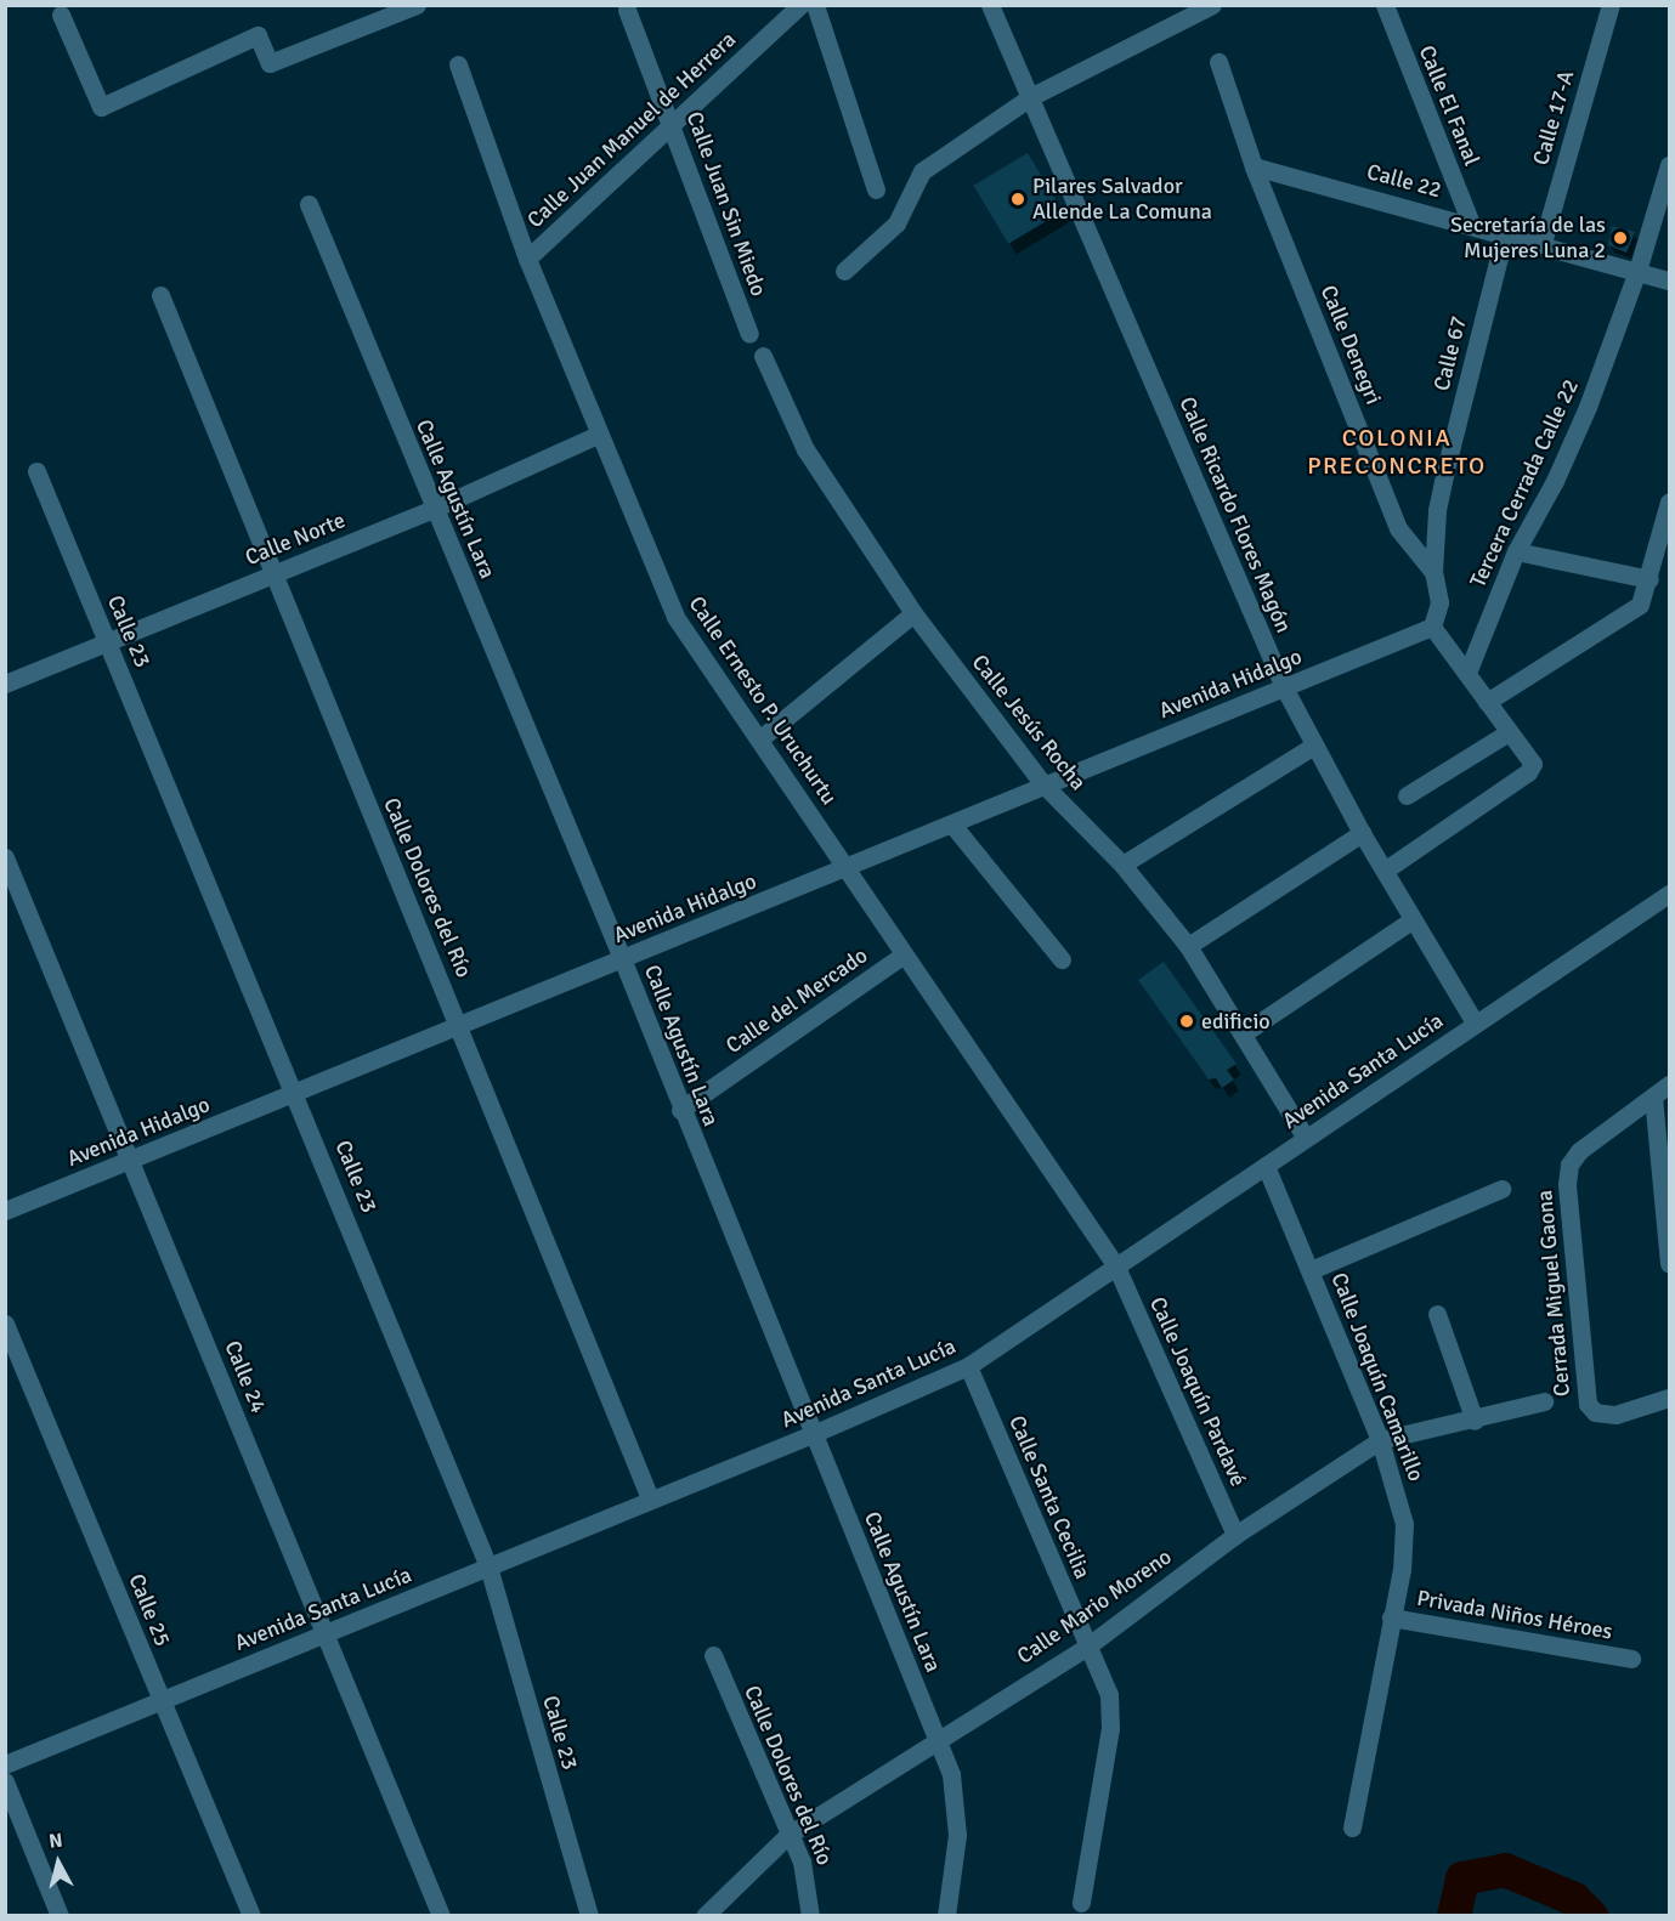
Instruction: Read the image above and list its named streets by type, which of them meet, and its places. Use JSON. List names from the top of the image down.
{
  "streets": {
    "street": [
      "Calle El Fanal",
      "Calle 17-A",
      "Calle Juan Manuel de Herrera",
      "Calle 22",
      "Calle Juan Sin Miedo",
      "Calle Denegri",
      "Calle 67",
      "Tercera Cerrada Calle 22",
      "Calle Agustín Lara",
      "Calle Ricardo Flores Magón",
      "Calle Norte",
      "Calle 23",
      "Avenida Hidalgo",
      "Calle Ernesto P. Uruchurtu",
      "Calle Jesús Rocha",
      "Calle Dolores del Río",
      "Calle del Mercado",
      "Avenida Santa Lucía",
      "Cerrada Miguel Gaona",
      "Calle 24",
      "Calle Joaquín Camarillo",
      "Calle Joaquín Pardavé",
      "Calle Santa Cecilia",
      "Calle Mario Moreno",
      "Calle 25",
      "Privada Niños Héroes"
    ]
  },
  "crossings": [
    ["Calle El Fanal", "Calle 22"],
    ["Calle 17-A", "Calle 22"],
    ["Calle Juan Manuel de Herrera", "Calle Juan Sin Miedo"],
    ["Calle Juan Manuel de Herrera", "Calle Ernesto P. Uruchurtu"],
    ["Calle 22", "Calle Denegri"],
    ["Calle 22", "Calle 67"],
    ["Calle 22", "Tercera Cerrada Calle 22"],
    ["Calle Denegri", "Calle 67"],
    ["Calle Agustín Lara", "Calle Norte"],
    ["Calle Agustín Lara", "Avenida Hidalgo"],
    ["Calle Agustín Lara", "Calle del Mercado"],
    ["Calle Agustín Lara", "Avenida Santa Lucía"],
    ["Calle Agustín Lara", "Calle Mario Moreno"],
    ["Calle Ricardo Flores Magón", "Avenida Hidalgo"],
    ["Calle Ricardo Flores Magón", "Avenida Santa Lucía"],
    ["Calle Norte", "Calle 23"],
    ["Calle Norte", "Calle Ernesto P. Uruchurtu"],
    ["Calle Norte", "Calle Dolores del Río"],
    ["Calle 23", "Avenida Hidalgo"],
    ["Calle 23", "Avenida Santa Lucía"],
    ["Avenida Hidalgo", "Calle Ernesto P. Uruchurtu"],
    ["Avenida Hidalgo", "Calle Jesús Rocha"],
    ["Avenida Hidalgo", "Calle Dolores del Río"],
    ["Avenida Hidalgo", "Calle 24"],
    ["Calle Ernesto P. Uruchurtu", "Calle del Mercado"],
    ["Calle Ernesto P. Uruchurtu", "Avenida Santa Lucía"],
    ["Calle Ernesto P. Uruchurtu", "Calle Joaquín Pardavé"],
    ["Calle Jesús Rocha", "Avenida Santa Lucía"],
    ["Calle Dolores del Río", "Avenida Santa Lucía"],
    ["Calle Dolores del Río", "Calle Mario Moreno"],
    ["Avenida Santa Lucía", "Calle 24"],
    ["Avenida Santa Lucía", "Calle Joaquín Camarillo"],
    ["Avenida Santa Lucía", "Calle Joaquín Pardavé"],
    ["Avenida Santa Lucía", "Calle Santa Cecilia"],
    ["Avenida Santa Lucía", "Calle 25"],
    ["Calle Joaquín Camarillo", "Calle Mario Moreno"],
    ["Calle Joaquín Camarillo", "Privada Niños Héroes"],
    ["Calle Joaquín Pardavé", "Calle Mario Moreno"],
    ["Calle Santa Cecilia", "Calle Mario Moreno"]
  ],
  "districts": ["COLONIA PRECONCRETO"],
  "places": ["Pilares Salvador Allende La Comuna", "Secretaría de las Mujeres Luna 2", "edificio"],
  "north": "top"
}
